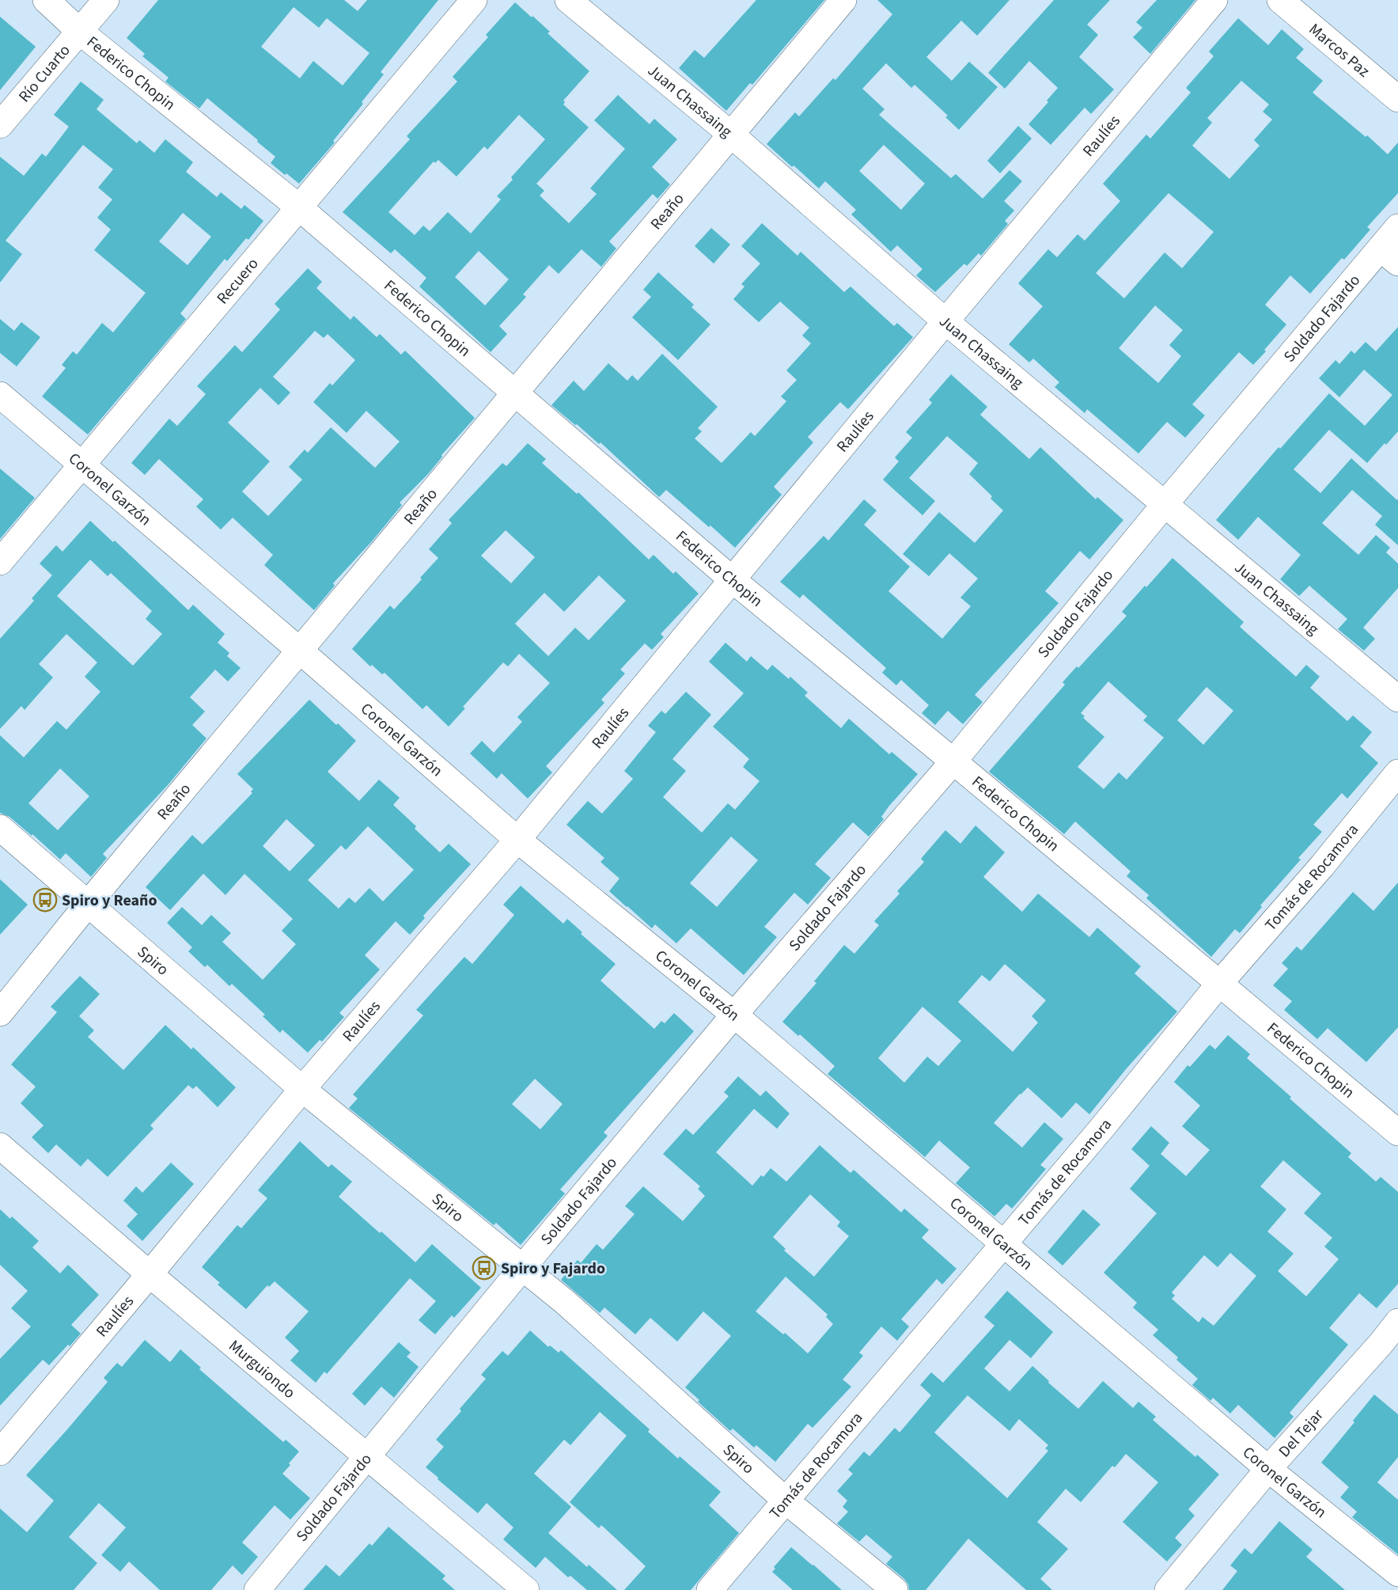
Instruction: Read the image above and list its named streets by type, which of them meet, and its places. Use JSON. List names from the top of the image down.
{
  "streets": {
    "street": [
      "Marcos Paz",
      "Federico Chopin",
      "Río Cuarto",
      "Juan Chassaing",
      "Raulíes",
      "Reaño",
      "Recuero",
      "Soldado Fajardo",
      "Coronel Garzón",
      "Tomás de Rocamora",
      "Spiro",
      "Murguiondo",
      "Del Tejar"
    ]
  },
  "crossings": [
    ["Federico Chopin", "Río Cuarto"],
    ["Federico Chopin", "Raulíes"],
    ["Federico Chopin", "Reaño"],
    ["Federico Chopin", "Recuero"],
    ["Federico Chopin", "Soldado Fajardo"],
    ["Federico Chopin", "Tomás de Rocamora"],
    ["Juan Chassaing", "Raulíes"],
    ["Juan Chassaing", "Reaño"],
    ["Juan Chassaing", "Soldado Fajardo"],
    ["Raulíes", "Coronel Garzón"],
    ["Raulíes", "Spiro"],
    ["Raulíes", "Murguiondo"],
    ["Reaño", "Coronel Garzón"],
    ["Reaño", "Spiro"],
    ["Recuero", "Coronel Garzón"],
    ["Soldado Fajardo", "Coronel Garzón"],
    ["Soldado Fajardo", "Spiro"],
    ["Soldado Fajardo", "Murguiondo"],
    ["Coronel Garzón", "Tomás de Rocamora"],
    ["Coronel Garzón", "Del Tejar"],
    ["Tomás de Rocamora", "Spiro"]
  ],
  "places": {
    "bus stop": ["Spiro y Reaño", "Spiro y Fajardo"]
  }
}
